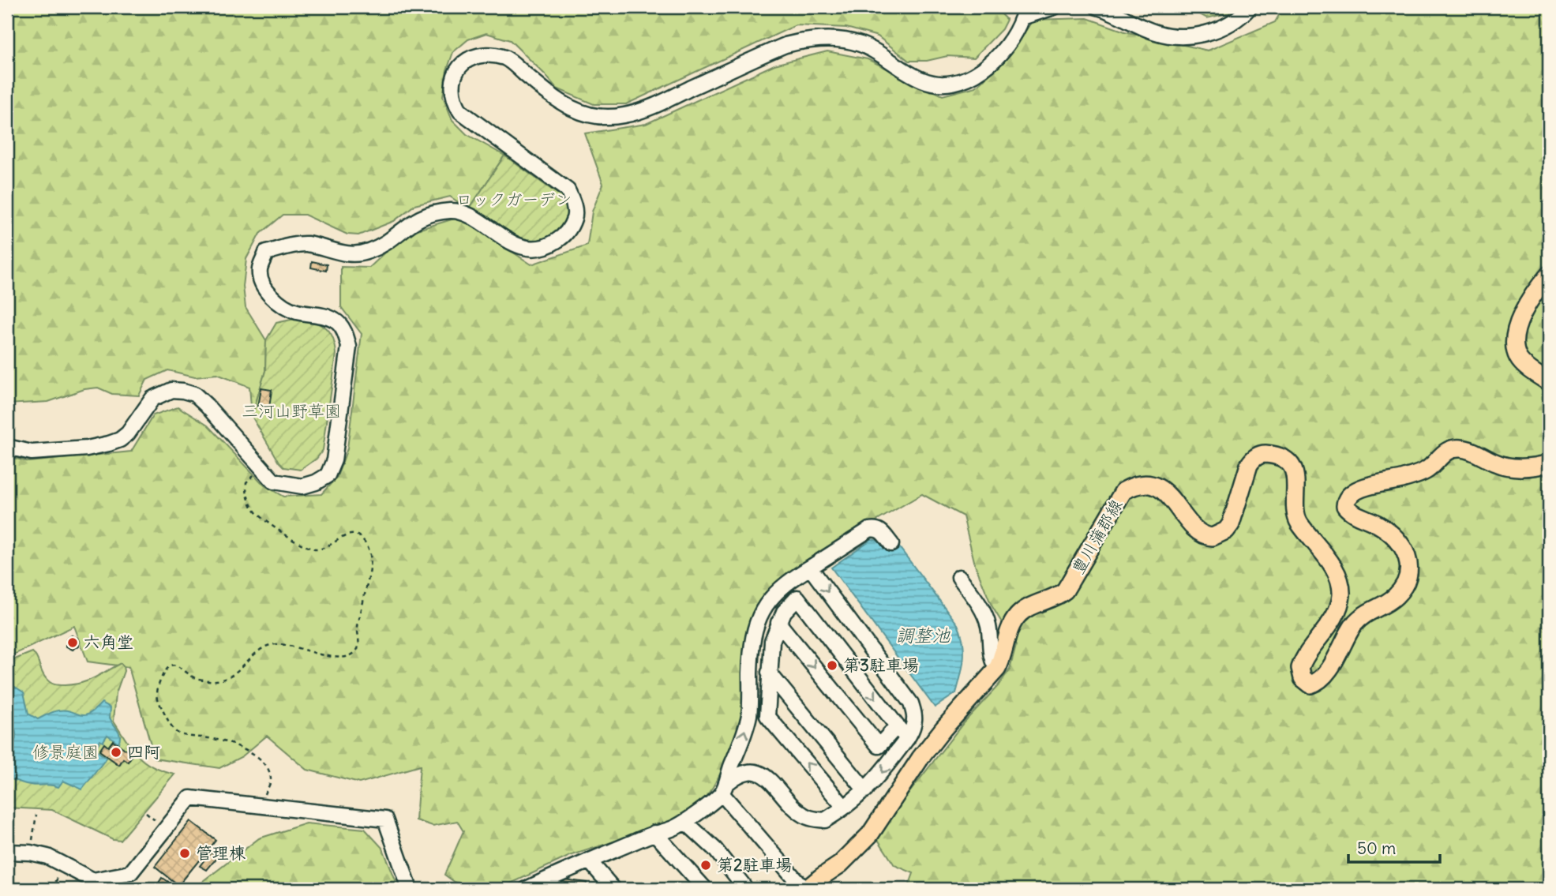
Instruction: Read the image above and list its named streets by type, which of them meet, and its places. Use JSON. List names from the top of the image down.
{
  "streets": {
    "main road": ["豊川蒲郡線"]
  },
  "water": ["調整池"],
  "parks": ["ロックガーデン", "三河山野草園", "修景庭園"],
  "places": [
    "六角堂",
    "第3駐車場",
    "四阿",
    "管理棟",
    "第2駐車場"
  ],
  "scale_bar": "50 m"
}
